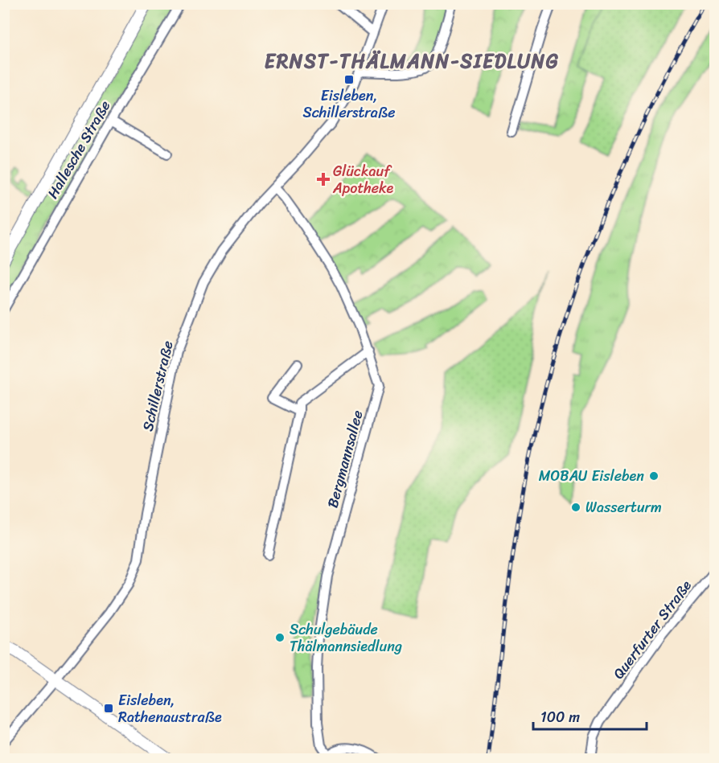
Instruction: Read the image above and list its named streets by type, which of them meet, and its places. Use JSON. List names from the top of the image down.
{
  "streets": {
    "main road": ["Hallesche Straße"],
    "street": ["Schillerstraße", "Bergmannsallee", "Querfurter Straße"]
  },
  "crossings": [
    ["Schillerstraße", "Bergmannsallee"]
  ],
  "districts": ["ERNST-THÄLMANN-SIEDLUNG"],
  "places": {
    "transit": ["Eisleben, Schillerstraße", "Eisleben, Rathenaustraße"],
    "health": ["Glückauf Apotheke"],
    "other": ["MOBAU Eisleben", "Wasserturm", "Schulgebäude Thälmannsiedlung"]
  },
  "scale_bar": "100 m"
}
